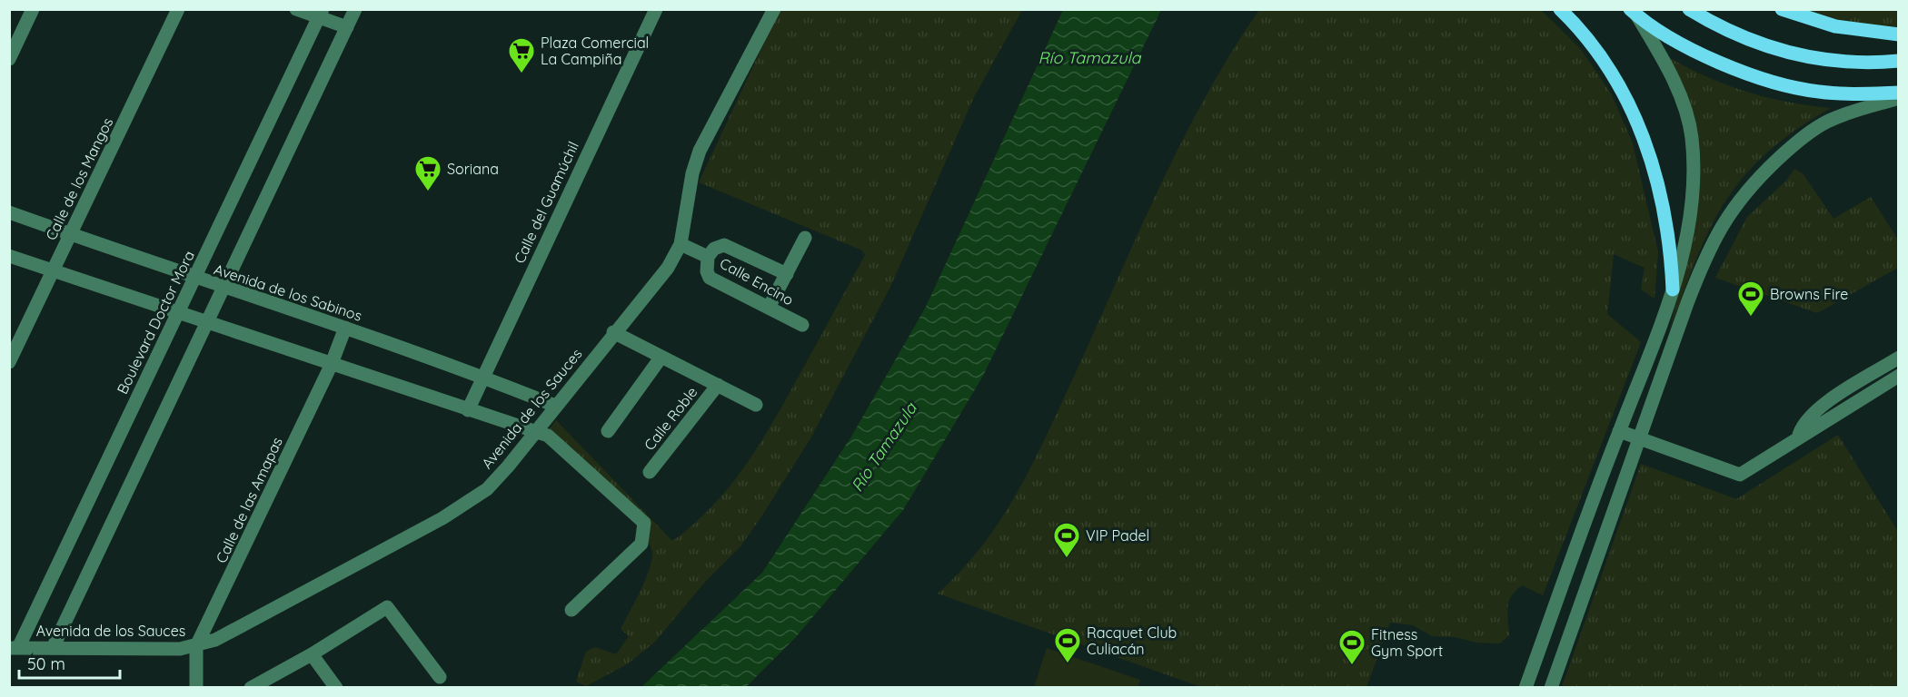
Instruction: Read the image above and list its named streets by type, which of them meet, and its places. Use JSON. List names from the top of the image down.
{
  "streets": {
    "street": [
      "Calle de los Mangos",
      "Calle del Guamúchil",
      "Calle Encino",
      "Avenida de los Sabinos",
      "Boulevard Doctor Mora",
      "Avenida de los Sauces",
      "Calle Roble",
      "Calle de las Amapas"
    ]
  },
  "crossings": [
    ["Calle de los Mangos", "Avenida de los Sabinos"],
    ["Calle del Guamúchil", "Avenida de los Sabinos"],
    ["Calle Encino", "Avenida de los Sauces"],
    ["Avenida de los Sabinos", "Boulevard Doctor Mora"],
    ["Avenida de los Sabinos", "Avenida de los Sauces"],
    ["Avenida de los Sabinos", "Calle de las Amapas"],
    ["Boulevard Doctor Mora", "Avenida de los Sauces"],
    ["Avenida de los Sauces", "Calle de las Amapas"]
  ],
  "water": ["Río Tamazula"],
  "places": {
    "supermarket": ["Plaza Comercial La Campiña", "Soriana"],
    "sports": [
      "Browns Fire",
      "VIP Padel",
      "Racquet Club Culiacán",
      "Fitness Gym Sport"
    ]
  },
  "scale_bar": "50 m"
}
